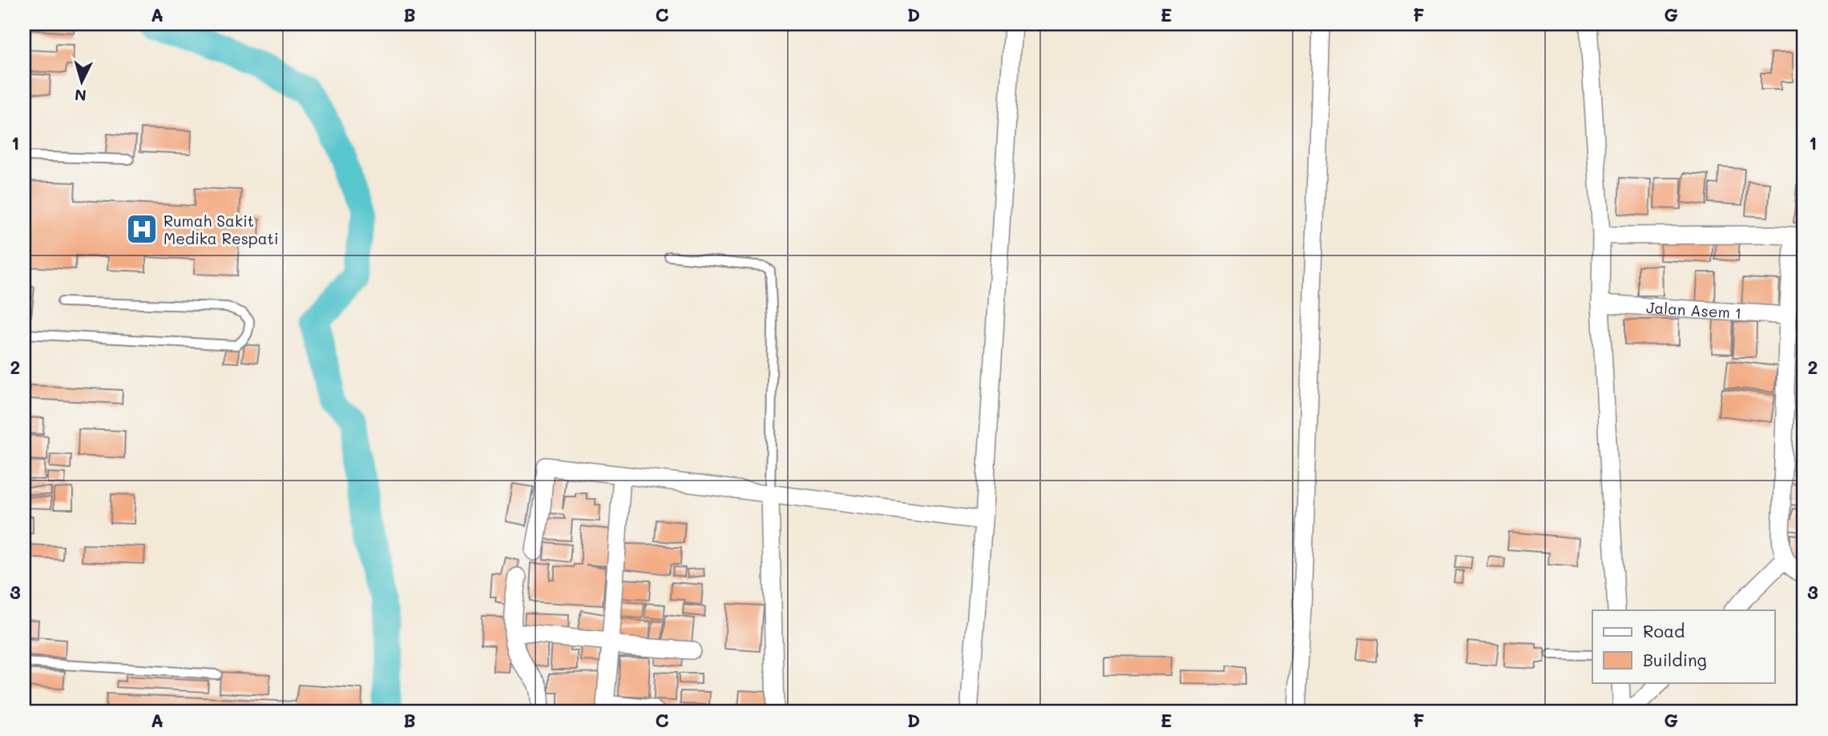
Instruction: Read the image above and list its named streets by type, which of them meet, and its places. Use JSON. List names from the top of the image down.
{
  "streets": {
    "street": ["Jalan Asem 1"]
  },
  "places": {
    "hospital": ["Rumah Sakit Medika Respati"]
  },
  "legend": ["Road", "Building"],
  "north": "bottom",
  "grid": {
    "columns": [
      "A",
      "B",
      "C",
      "D",
      "E",
      "F",
      "G"
    ],
    "rows": ["1", "2", "3"]
  }
}
